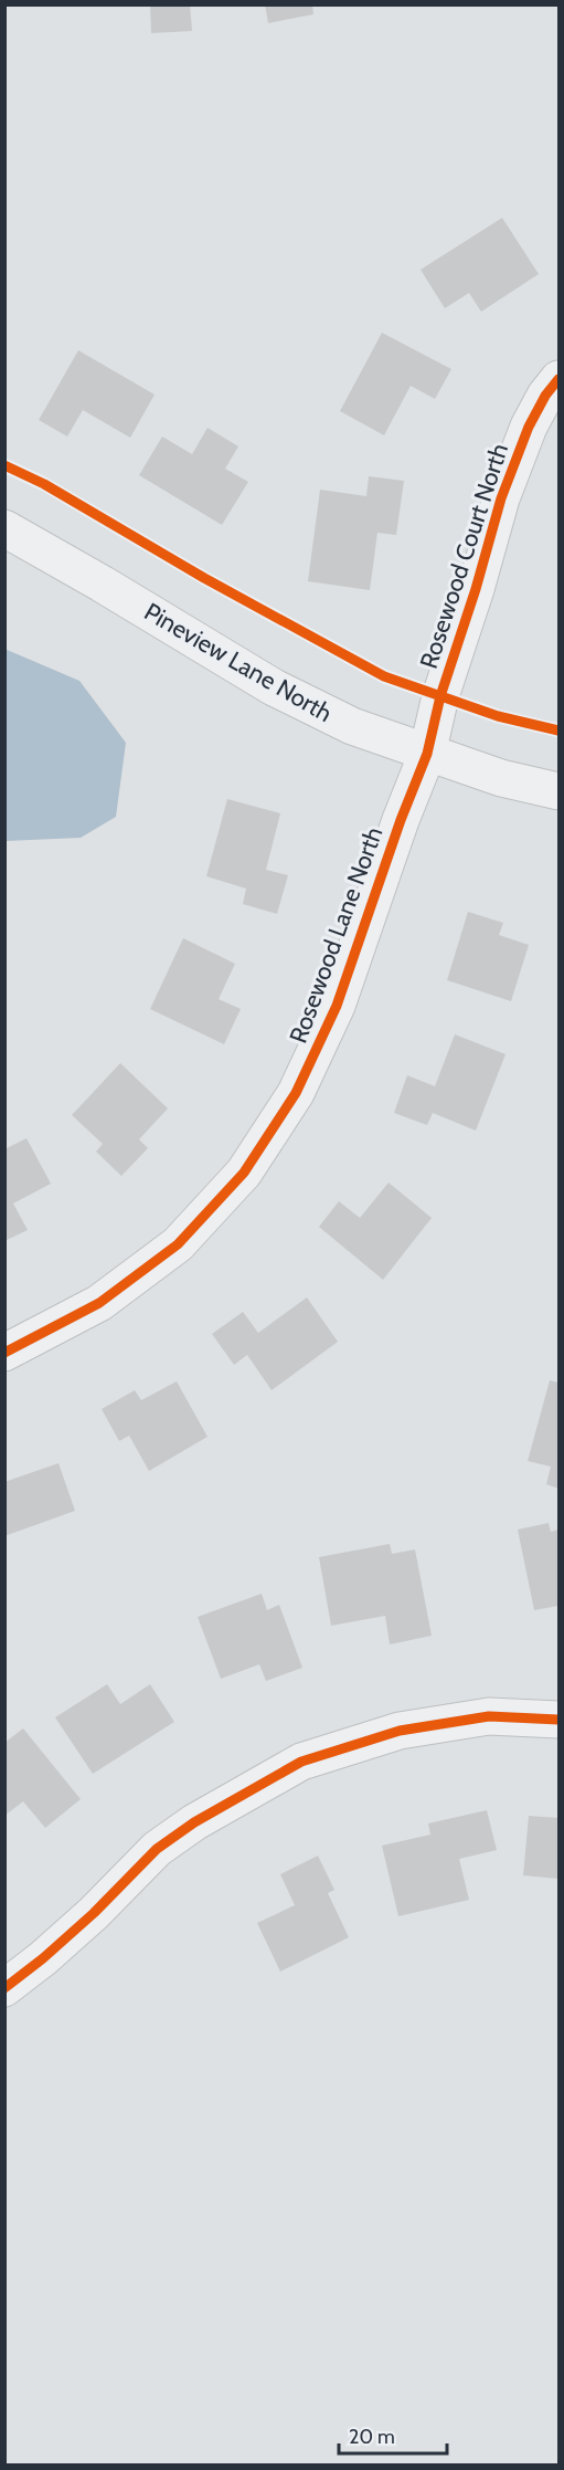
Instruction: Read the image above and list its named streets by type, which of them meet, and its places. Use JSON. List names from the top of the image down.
{
  "streets": {
    "street": ["Rosewood Court North", "Pineview Lane North", "Rosewood Lane North"]
  },
  "crossings": [
    ["Rosewood Court North", "Pineview Lane North"],
    ["Rosewood Court North", "Rosewood Lane North"],
    ["Pineview Lane North", "Rosewood Lane North"]
  ],
  "scale_bar": "20 m"
}
